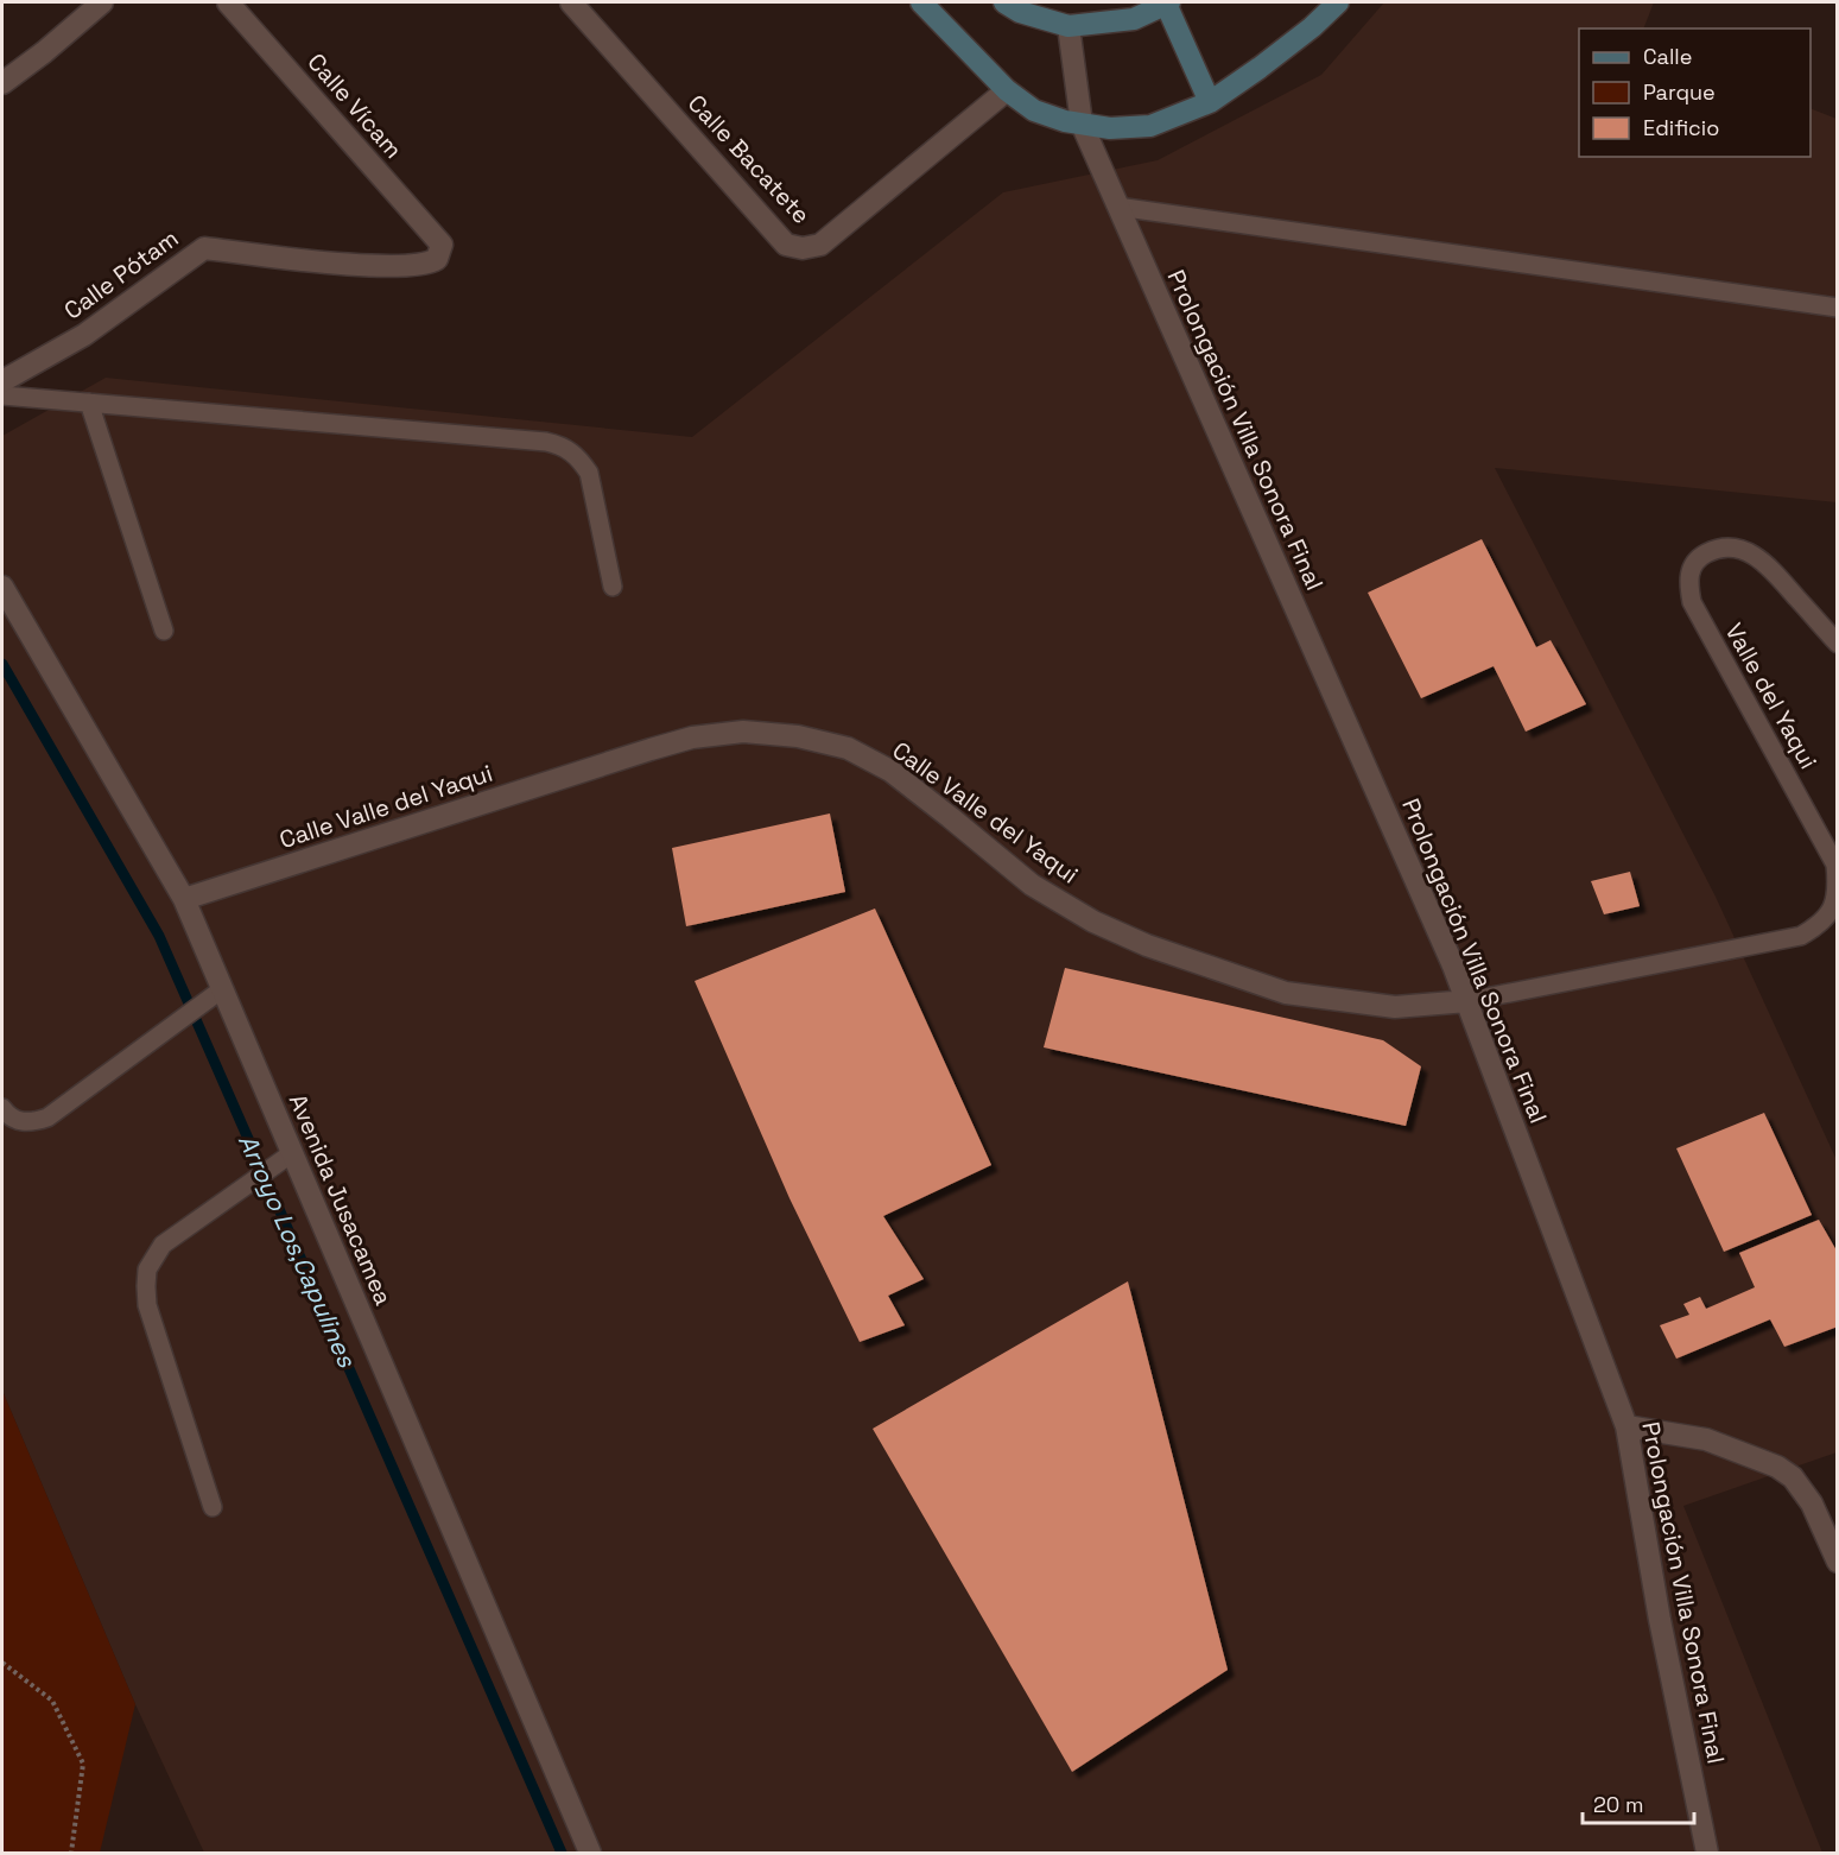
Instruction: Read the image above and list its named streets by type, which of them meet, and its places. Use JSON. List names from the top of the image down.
{
  "streets": {
    "street": [
      "Calle Vícam",
      "Calle Bacatete",
      "Calle Pótam",
      "Prolongación Villa Sonora Final",
      "Calle Valle del Yaqui",
      "Avenida Jusacamea"
    ],
    "lane": ["Valle del Yaqui"]
  },
  "crossings": [
    ["Calle Vícam", "Calle Pótam"],
    ["Prolongación Villa Sonora Final", "Valle del Yaqui"],
    ["Prolongación Villa Sonora Final", "Calle Valle del Yaqui"],
    ["Valle del Yaqui", "Calle Valle del Yaqui"],
    ["Calle Valle del Yaqui", "Avenida Jusacamea"]
  ],
  "water": ["Arroyo Los,Capulines"],
  "legend": ["Calle", "Parque", "Edificio"],
  "scale_bar": "20 m"
}
